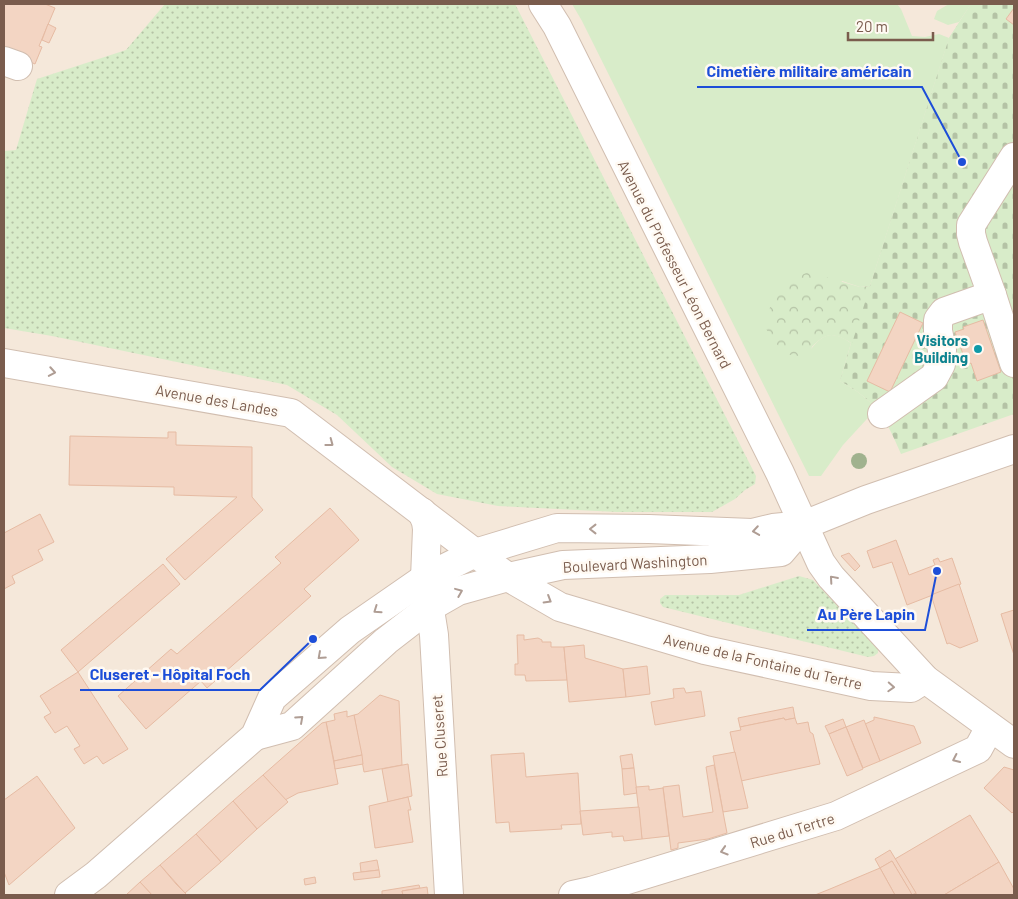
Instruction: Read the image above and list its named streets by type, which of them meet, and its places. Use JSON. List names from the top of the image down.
{
  "streets": {
    "street": [
      "Avenue du Professeur Léon Bernard",
      "Avenue des Landes",
      "Boulevard Washington",
      "Avenue de la Fontaine du Tertre",
      "Rue Cluseret",
      "Rue du Tertre"
    ]
  },
  "crossings": [
    ["Avenue du Professeur Léon Bernard", "Boulevard Washington"],
    ["Avenue du Professeur Léon Bernard", "Avenue de la Fontaine du Tertre"],
    ["Avenue du Professeur Léon Bernard", "Rue du Tertre"],
    ["Avenue des Landes", "Avenue de la Fontaine du Tertre"],
    ["Boulevard Washington", "Avenue de la Fontaine du Tertre"],
    ["Boulevard Washington", "Rue Cluseret"]
  ],
  "one_way": ["Avenue des Landes", "Avenue de la Fontaine du Tertre", "Rue du Tertre"],
  "places": [
    "Cimetière militaire américain",
    "Visitors Building",
    "Au Père Lapin",
    "Cluseret - Hôpital Foch"
  ],
  "scale_bar": "20 m"
}
